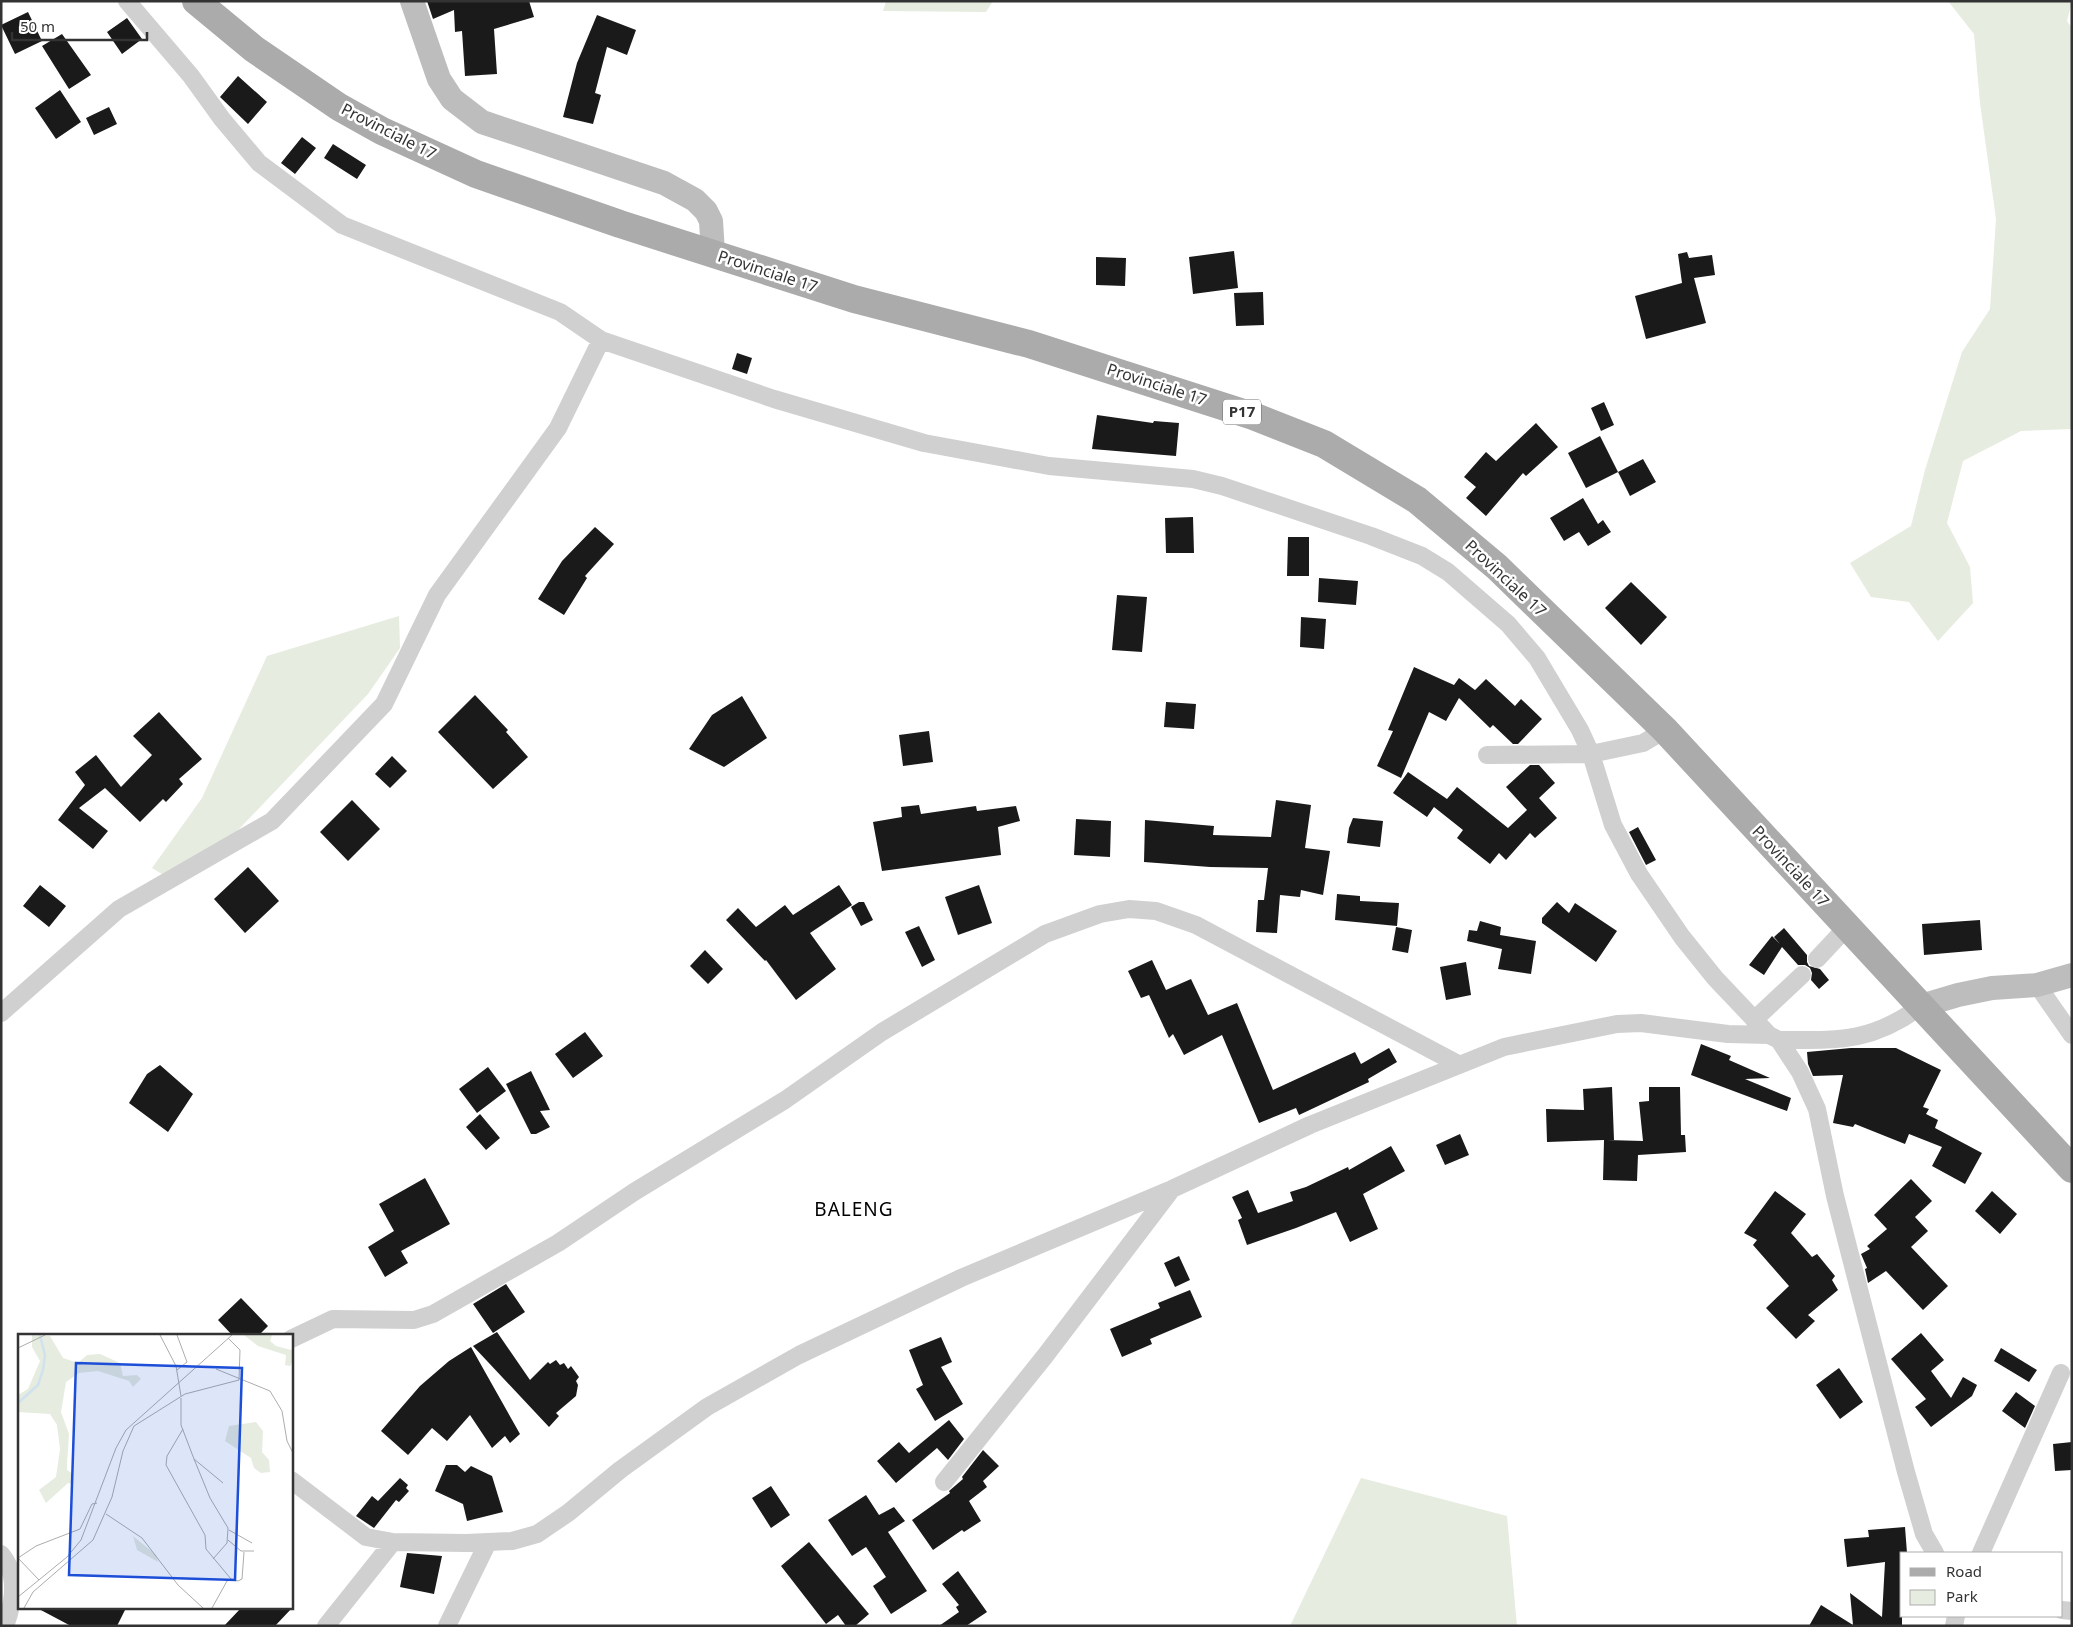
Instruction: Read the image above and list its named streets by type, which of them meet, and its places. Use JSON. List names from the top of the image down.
{
  "streets": {
    "main road": ["Provinciale 17", "P17"]
  },
  "districts": ["BALENG"],
  "legend": ["Road", "Park"],
  "scale_bar": "50 m"
}
